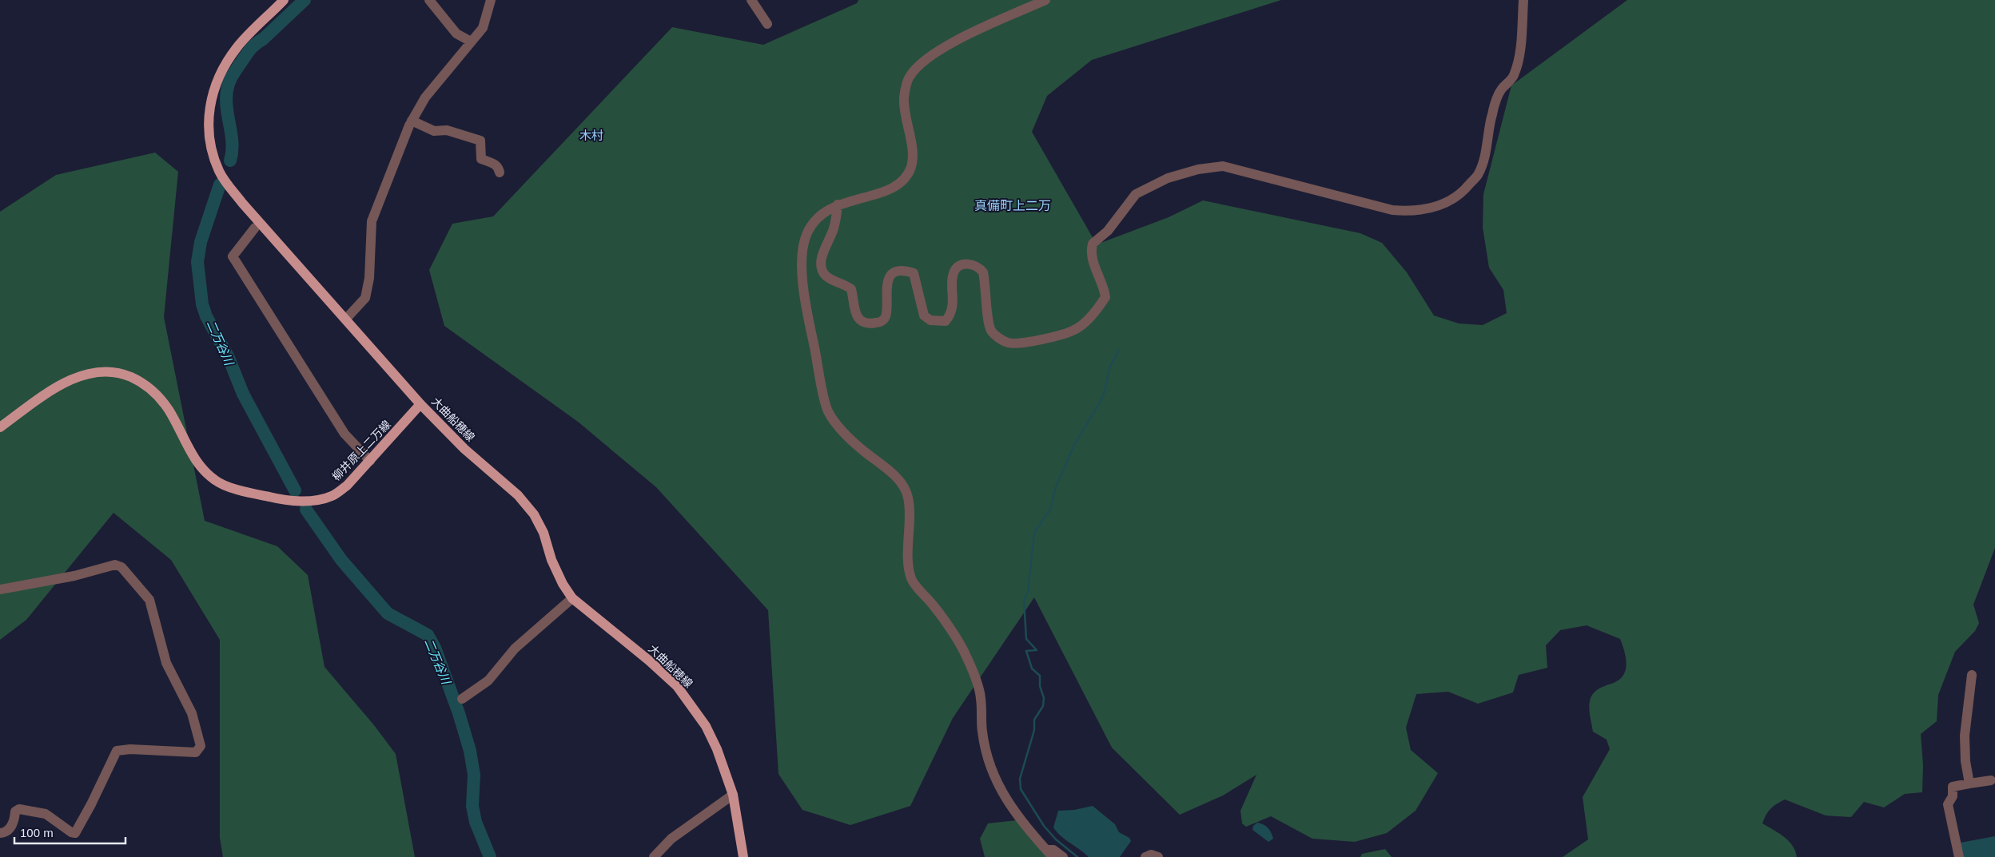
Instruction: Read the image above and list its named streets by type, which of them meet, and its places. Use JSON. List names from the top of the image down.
{
  "streets": {
    "main road": ["大曲船穂線", "柳井原上二万線"]
  },
  "crossings": [
    ["大曲船穂線", "柳井原上二万線"]
  ],
  "districts": ["木村", "真備町上二万"],
  "water": ["二万谷川"],
  "scale_bar": "100 m"
}
